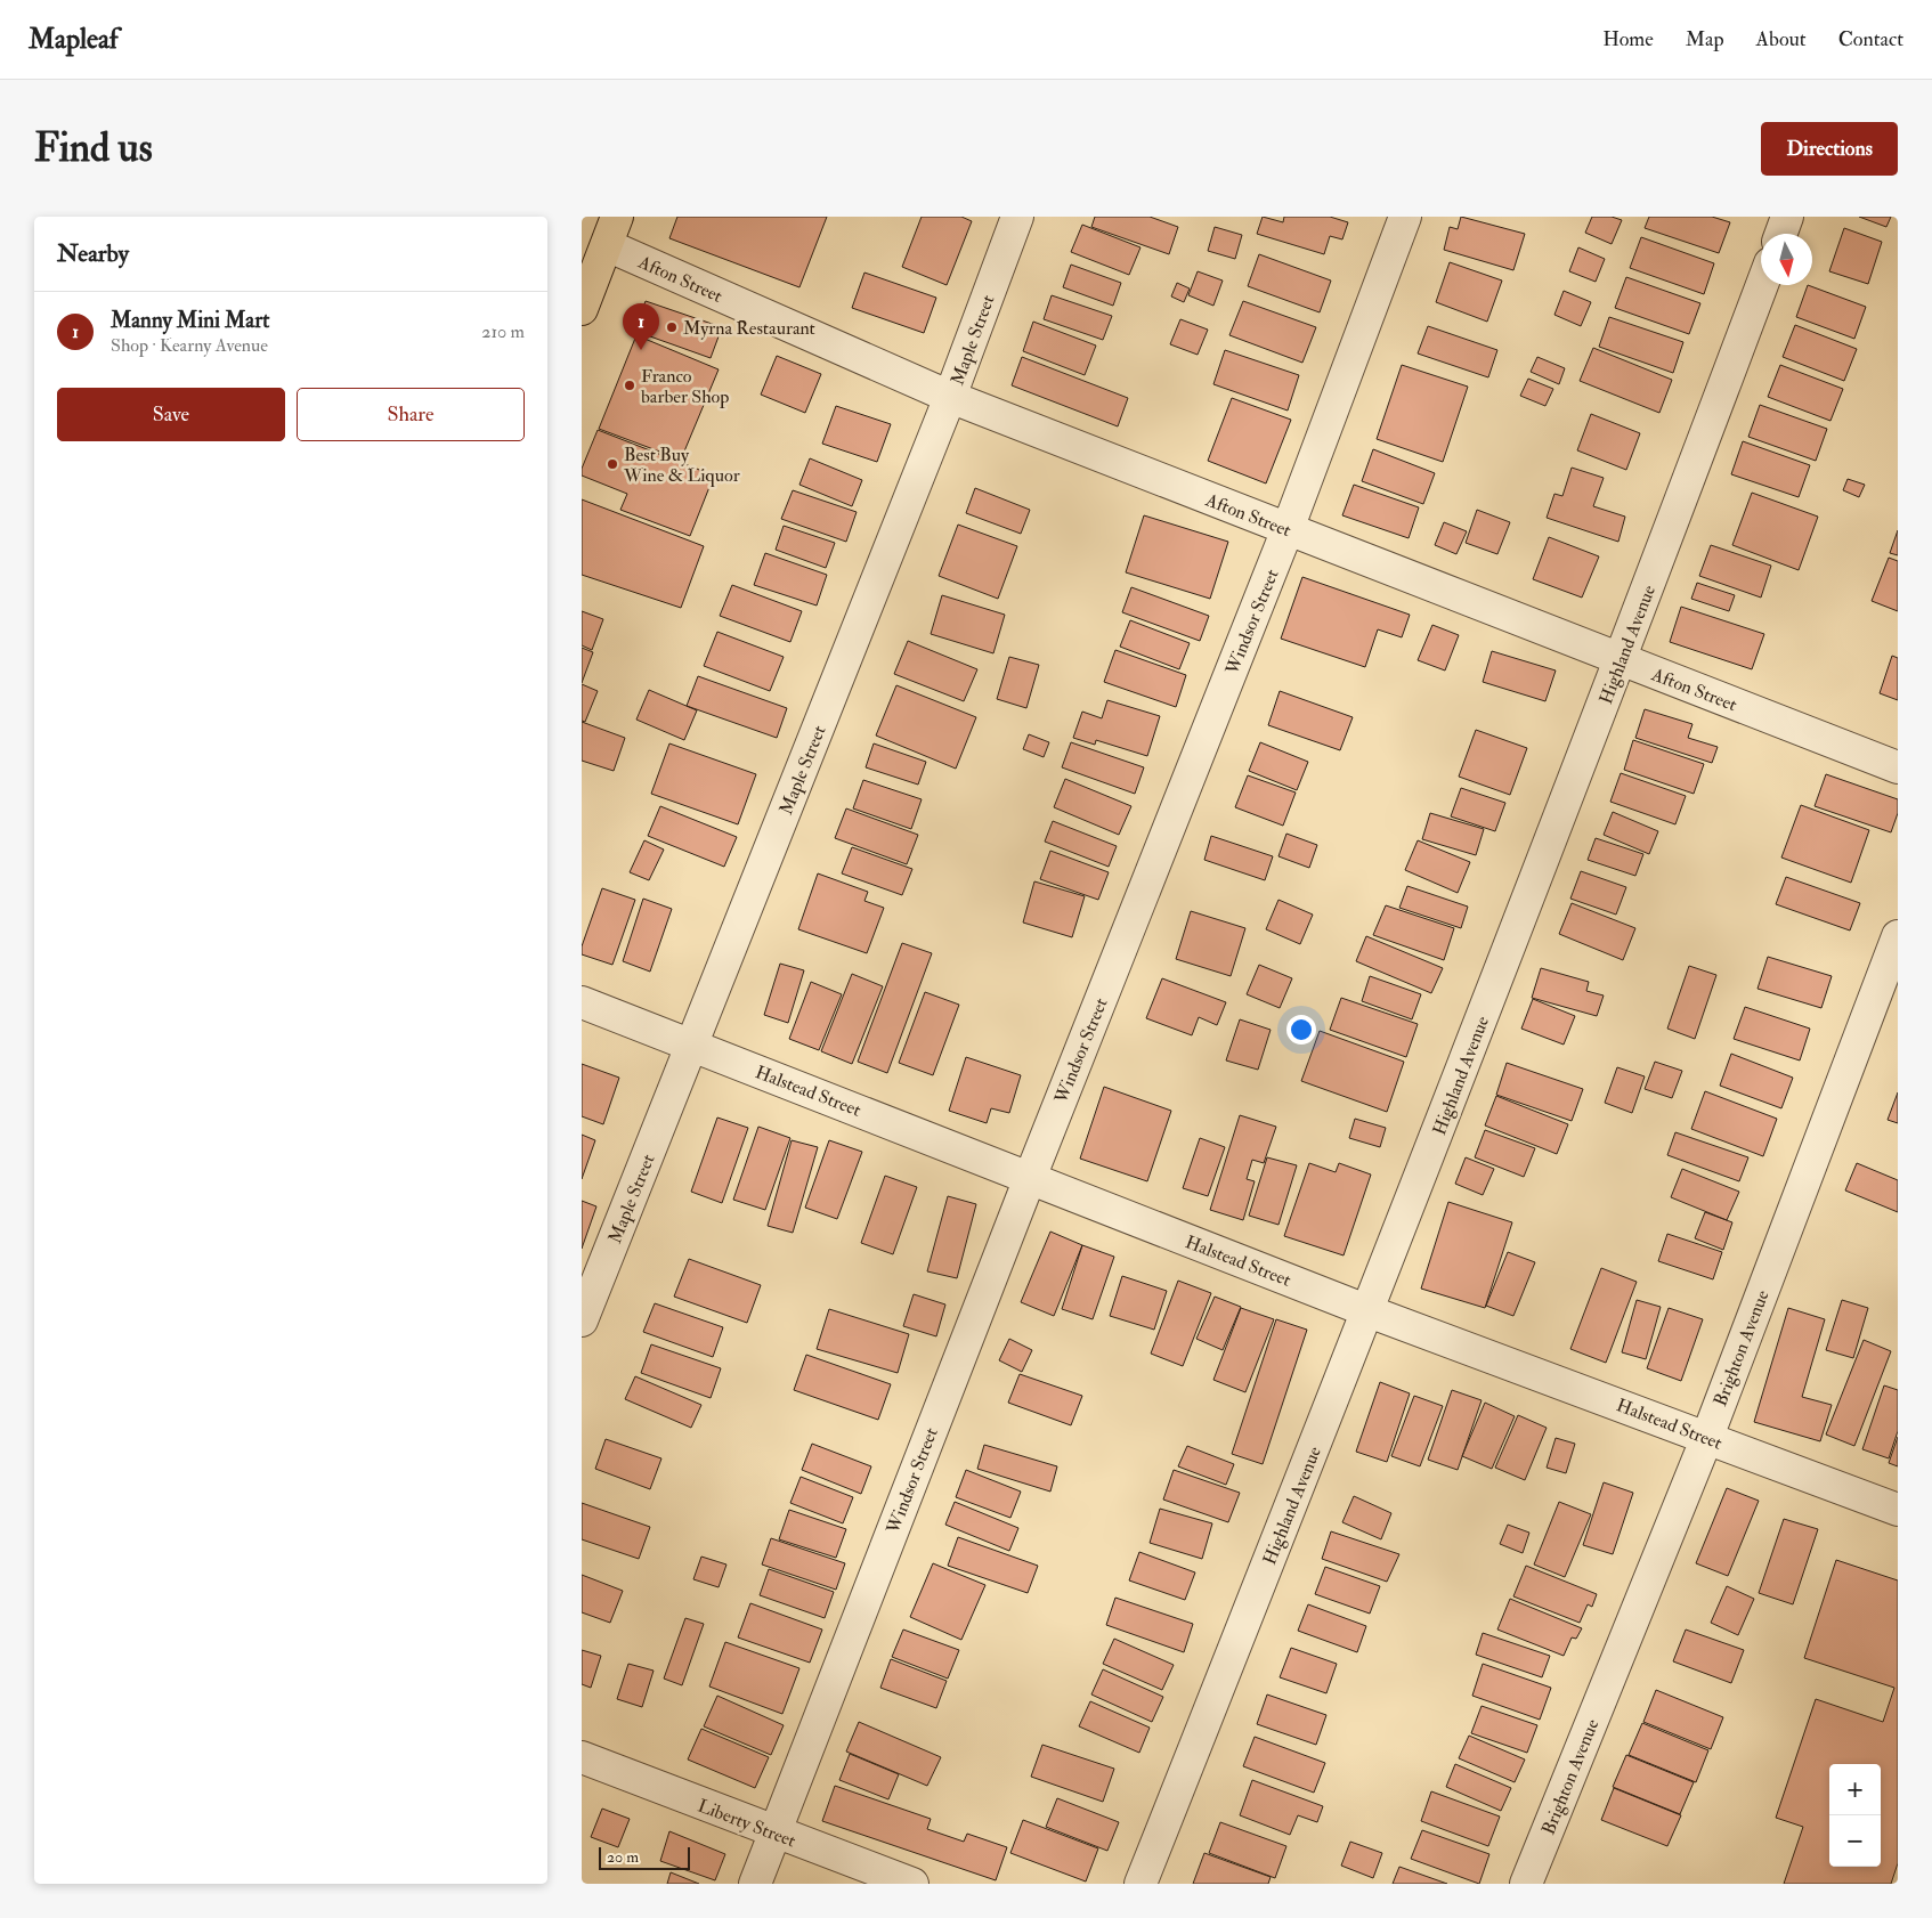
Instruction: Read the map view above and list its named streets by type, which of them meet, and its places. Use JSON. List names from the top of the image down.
{
  "streets": {
    "street": [
      "Afton Street",
      "Maple Street",
      "Windsor Street",
      "Highland Avenue",
      "Halstead Street",
      "Brighton Avenue",
      "Liberty Street"
    ]
  },
  "crossings": [
    ["Afton Street", "Maple Street"],
    ["Afton Street", "Windsor Street"],
    ["Afton Street", "Highland Avenue"],
    ["Maple Street", "Halstead Street"],
    ["Windsor Street", "Halstead Street"],
    ["Windsor Street", "Liberty Street"],
    ["Highland Avenue", "Halstead Street"],
    ["Halstead Street", "Brighton Avenue"]
  ],
  "places": ["Myrna Restaurant", "Franco barber Shop", "Best Buy Wine & Liquor"],
  "scale_bar": "20 m",
  "north": "bottom",
  "page": {
    "header": "Mapleaf",
    "nav": [
      "Home",
      "Map",
      "About",
      "Contact"
    ],
    "buttons": [
      "Directions",
      ["Save", "Share"]
    ],
    "title": "Find us",
    "heading": "Nearby",
    "list": [
      {
        "mark": "1",
        "name": "Manny Mini Mart",
        "note": "Shop · Kearny Avenue",
        "value": "210 m"
      }
    ],
    "pins": "1",
    "map_buttons": ["+", "−"],
    "scale": "20 m"
  }
}
